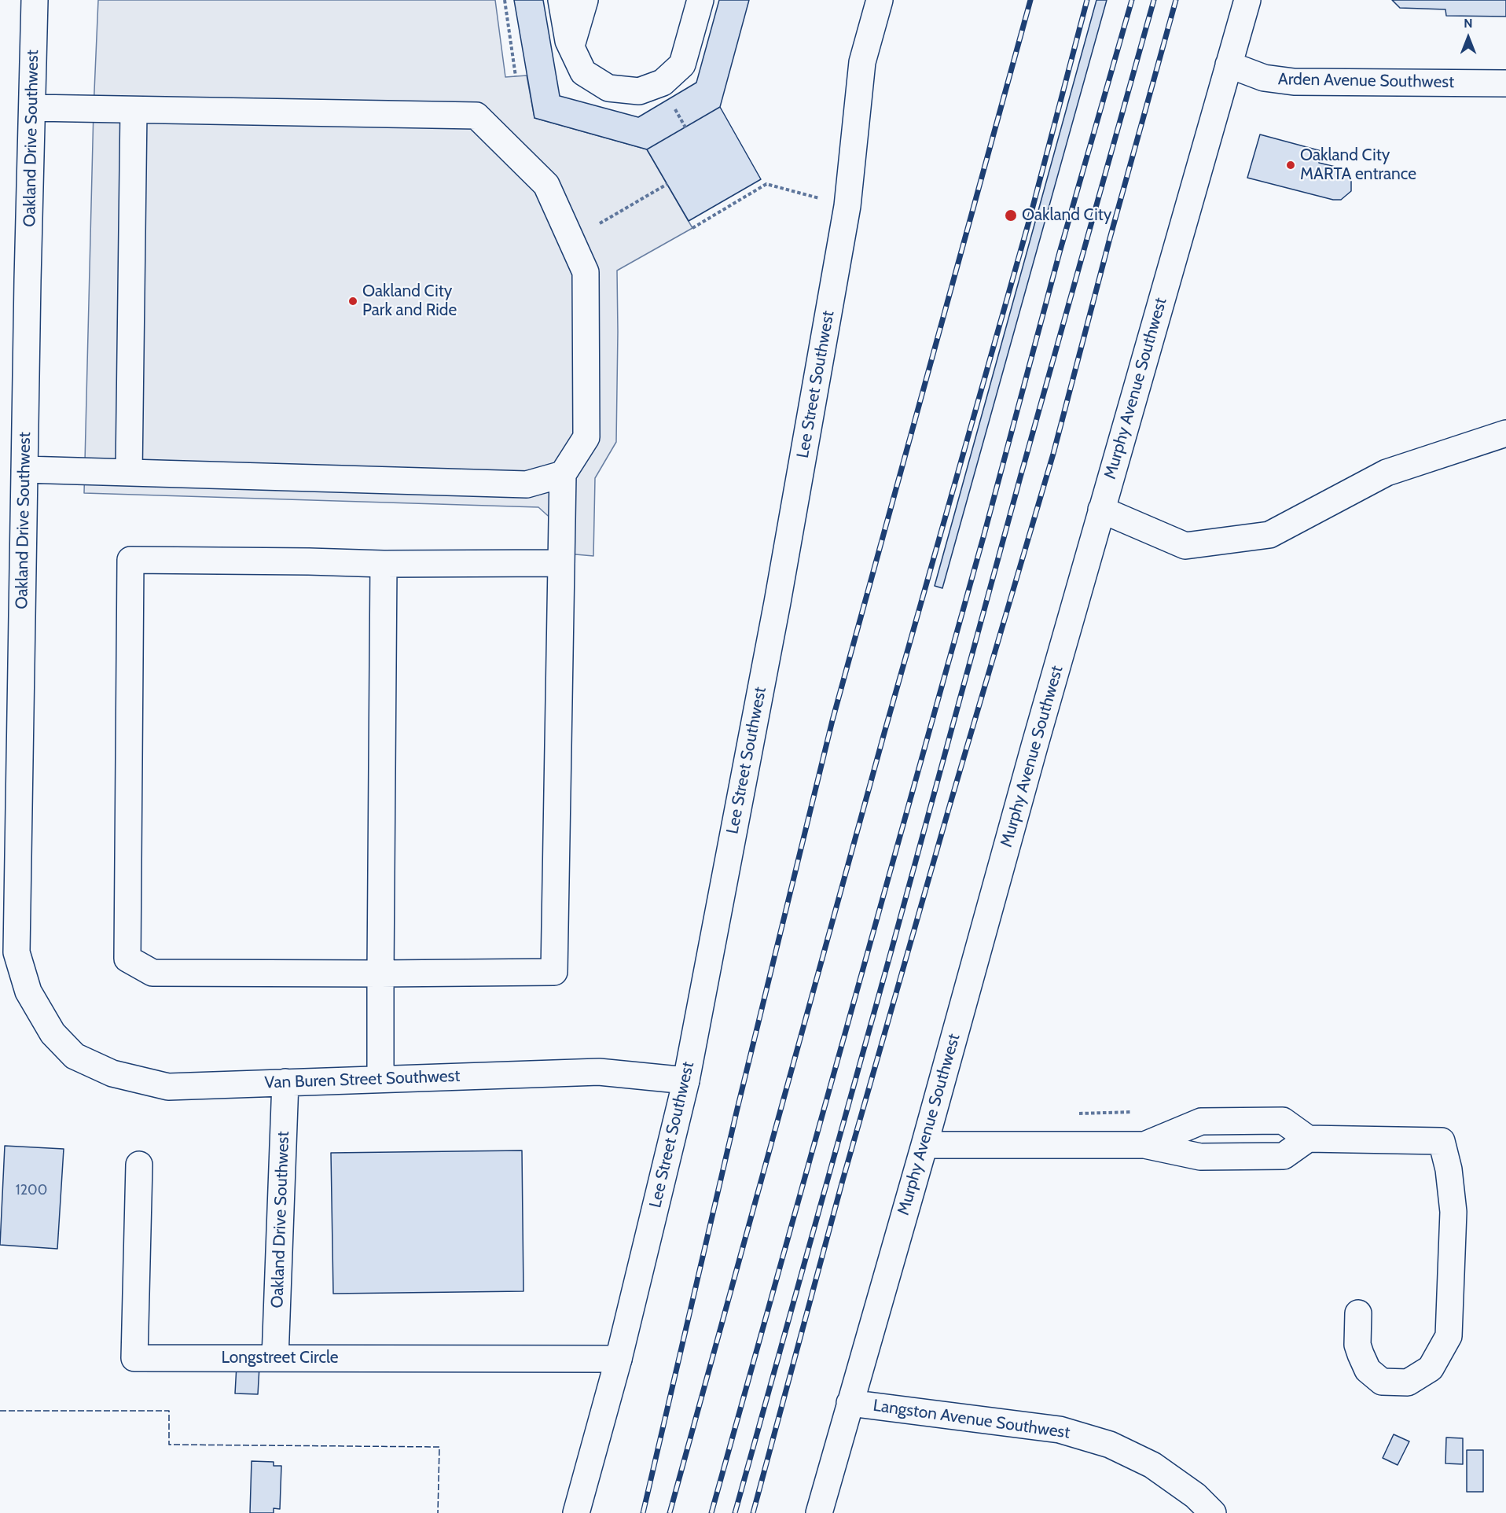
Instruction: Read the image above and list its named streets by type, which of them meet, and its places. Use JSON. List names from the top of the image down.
{
  "streets": {
    "street": [
      "Arden Avenue Southwest",
      "Oakland Drive Southwest",
      "Lee Street Southwest",
      "Murphy Avenue Southwest",
      "Van Buren Street Southwest",
      "Longstreet Circle",
      "Langston Avenue Southwest"
    ]
  },
  "crossings": [
    ["Arden Avenue Southwest", "Murphy Avenue Southwest"],
    ["Oakland Drive Southwest", "Van Buren Street Southwest"],
    ["Oakland Drive Southwest", "Longstreet Circle"],
    ["Lee Street Southwest", "Van Buren Street Southwest"],
    ["Lee Street Southwest", "Longstreet Circle"],
    ["Murphy Avenue Southwest", "Langston Avenue Southwest"]
  ],
  "places": ["Oakland City MARTA entrance", "Oakland City", "Oakland City Park and Ride"],
  "house_numbers": ["1200"],
  "north": "top"
}
